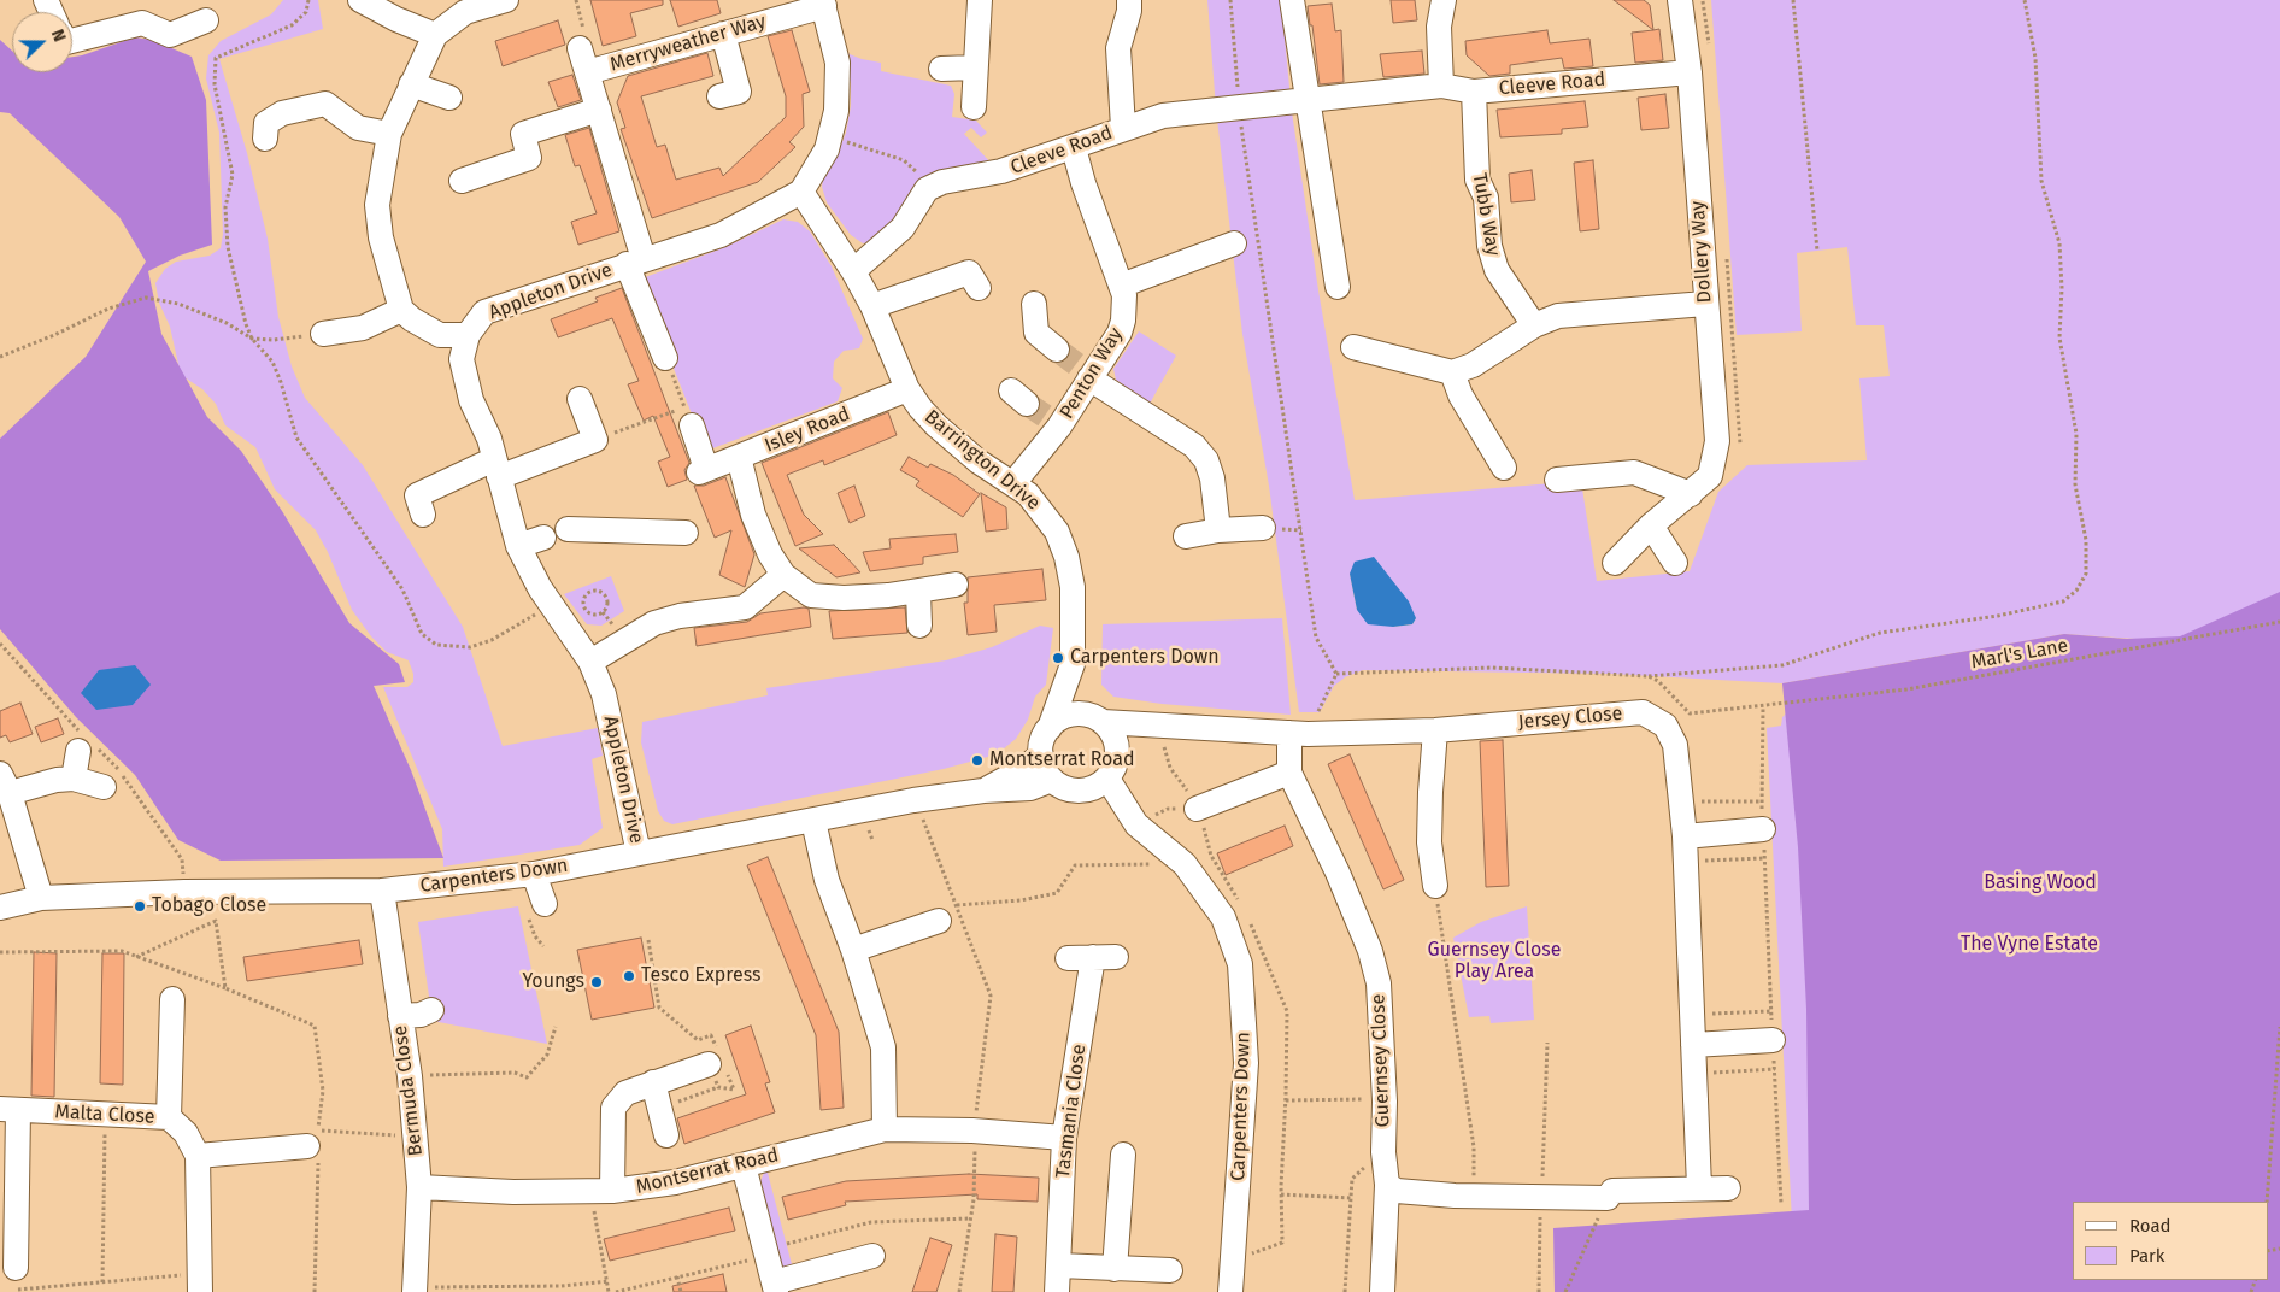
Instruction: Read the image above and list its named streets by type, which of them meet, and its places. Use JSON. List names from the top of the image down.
{
  "streets": {
    "street": [
      "Merryweather Way",
      "Cleeve Road",
      "Tubb Way",
      "Dollery Way",
      "Appleton Drive",
      "Penton Way",
      "Isley Road",
      "Barrington Drive",
      "Jersey Close",
      "Carpenters Down",
      "Guernsey Close",
      "Bermuda Close",
      "Tasmania Close",
      "Malta Close",
      "Montserrat Road"
    ],
    "path": ["Marl's Lane"]
  },
  "crossings": [
    ["Merryweather Way", "Appleton Drive"],
    ["Cleeve Road", "Tubb Way"],
    ["Cleeve Road", "Dollery Way"],
    ["Cleeve Road", "Penton Way"],
    ["Appleton Drive", "Barrington Drive"],
    ["Appleton Drive", "Carpenters Down"],
    ["Penton Way", "Barrington Drive"],
    ["Isley Road", "Barrington Drive"],
    ["Barrington Drive", "Jersey Close"],
    ["Barrington Drive", "Carpenters Down"],
    ["Jersey Close", "Carpenters Down"],
    ["Jersey Close", "Guernsey Close"],
    ["Carpenters Down", "Bermuda Close"],
    ["Bermuda Close", "Montserrat Road"],
    ["Tasmania Close", "Montserrat Road"]
  ],
  "parks": ["Basing Wood", "The Vyne Estate", "Guernsey Close Play Area"],
  "places": [
    "Carpenters Down",
    "Montserrat Road",
    "Tobago Close",
    "Tesco Express",
    "Youngs"
  ],
  "legend": ["Road", "Park"],
  "north": "right"
}
